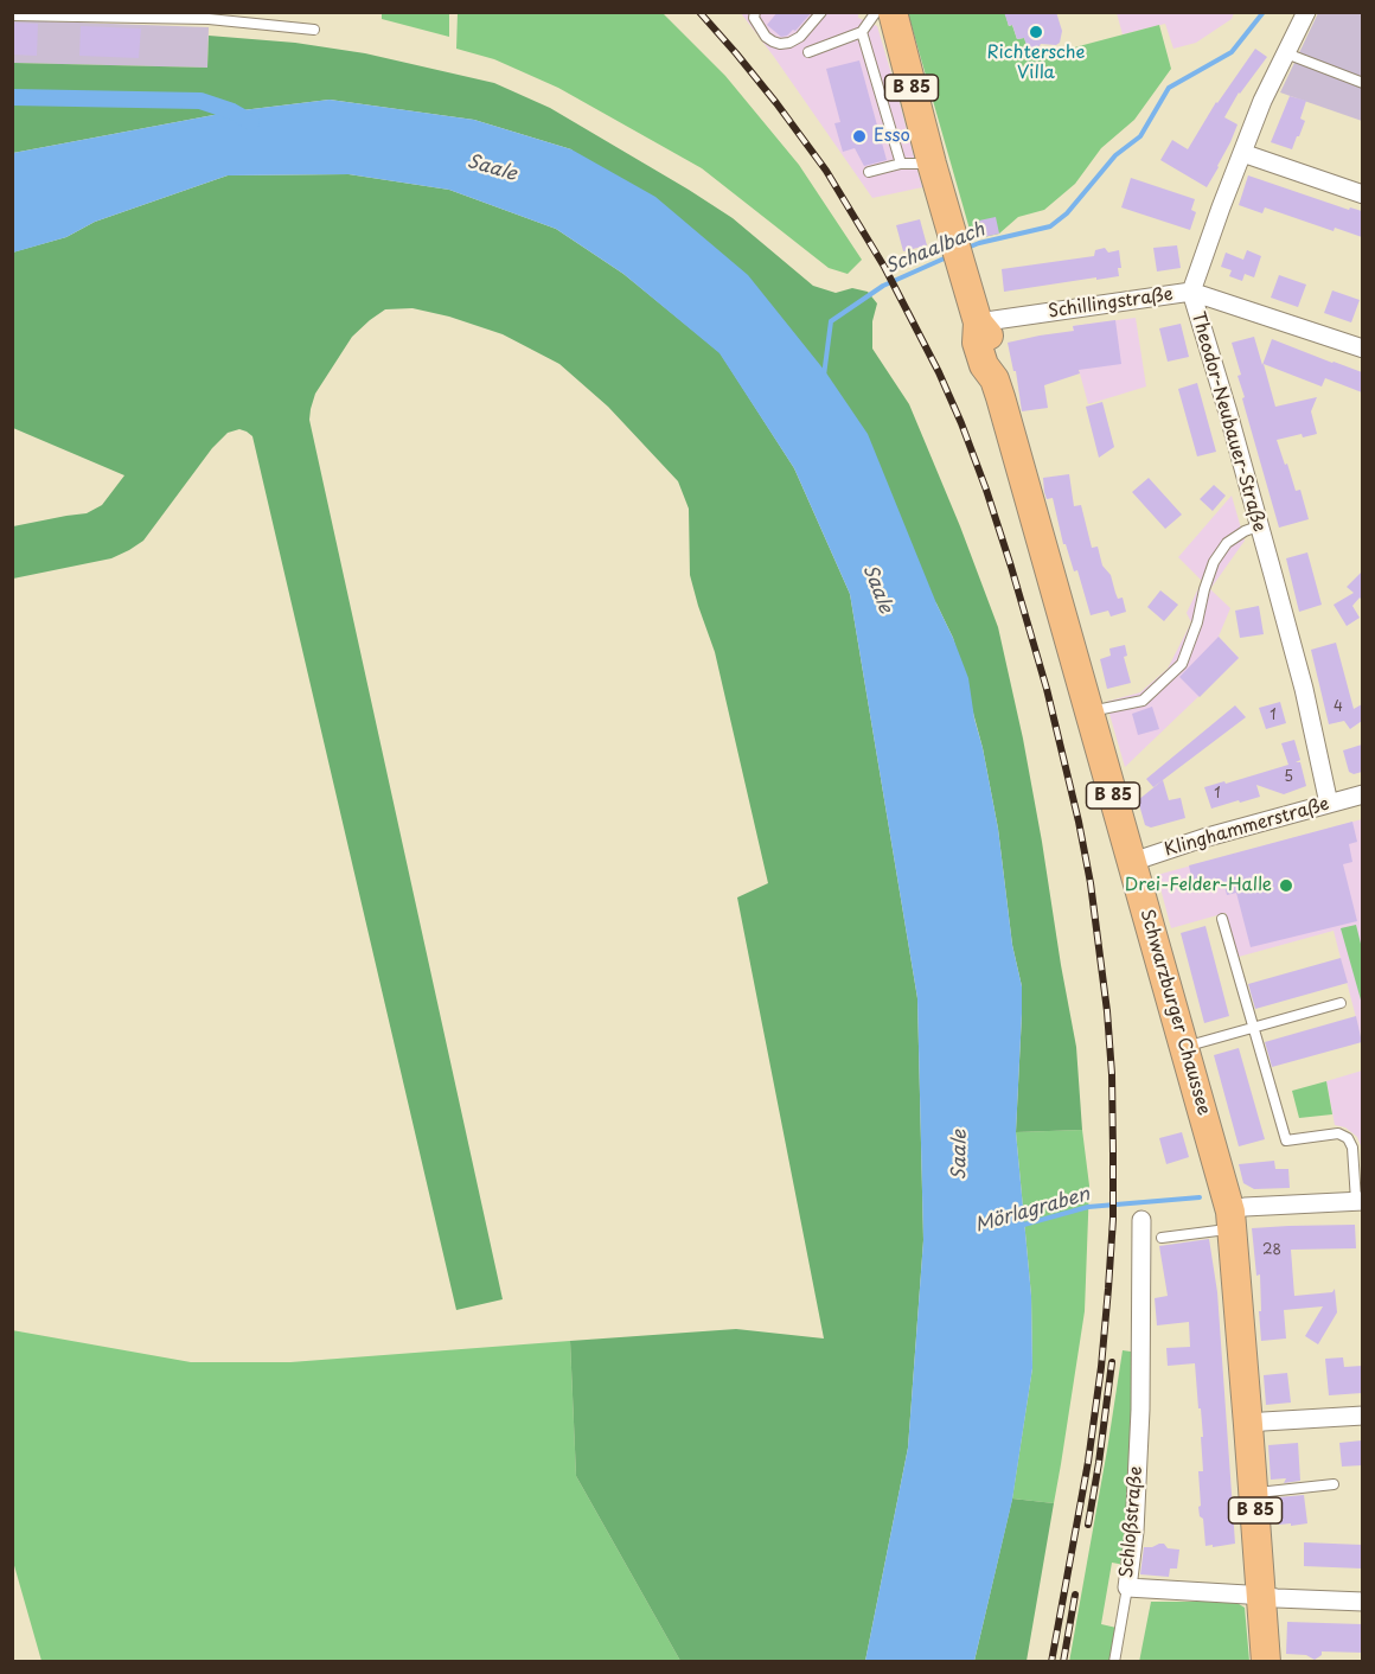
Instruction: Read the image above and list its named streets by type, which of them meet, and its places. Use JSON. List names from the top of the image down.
{
  "streets": {
    "main road": ["B 85", "Schwarzburger Chaussee"],
    "street": [
      "Schillingstraße",
      "Theodor-Neubauer-Straße",
      "Klinghammerstraße",
      "Schloßstraße"
    ]
  },
  "crossings": [
    ["Schillingstraße", "Theodor-Neubauer-Straße"],
    ["Schillingstraße", "Schwarzburger Chaussee"],
    ["Theodor-Neubauer-Straße", "Klinghammerstraße"],
    ["Klinghammerstraße", "Schwarzburger Chaussee"],
    ["Schwarzburger Chaussee", "Schloßstraße"]
  ],
  "water": ["Saale", "Schaalbach", "Mörlagraben"],
  "places": ["Richtersche Villa", "Esso", "Drei-Felder-Halle"],
  "house_numbers": [
    "4",
    "1",
    "5",
    "1",
    "28"
  ]
}
